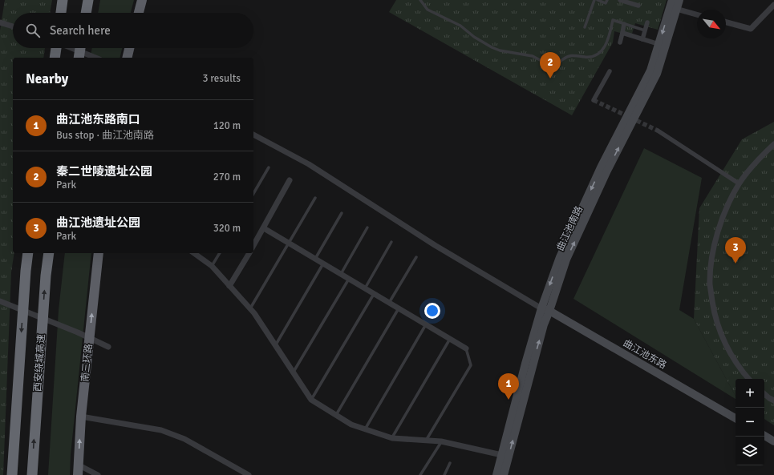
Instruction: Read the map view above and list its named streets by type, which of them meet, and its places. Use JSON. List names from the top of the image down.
{
  "streets": {
    "highway": ["西安绕城高速", "南三环路"],
    "main road": ["曲江池南路", "曲江池东路"]
  },
  "crossings": [
    ["曲江池南路", "曲江池东路"]
  ],
  "one_way": ["南三环路"],
  "north": "bottom right",
  "page": {
    "search": "Search here",
    "pins": ["2", "3", "1"],
    "heading": ["Nearby", "3 results"],
    "list": [
      {
        "mark": "1",
        "name": "曲江池东路南口",
        "note": "Bus stop · 曲江池南路",
        "value": "120 m"
      },
      {
        "mark": "2",
        "name": "秦二世陵遗址公园",
        "note": "Park",
        "value": "270 m"
      },
      {
        "mark": "3",
        "name": "曲江池遗址公园",
        "note": "Park",
        "value": "320 m"
      }
    ],
    "map_buttons": ["+", "−"]
  }
}
